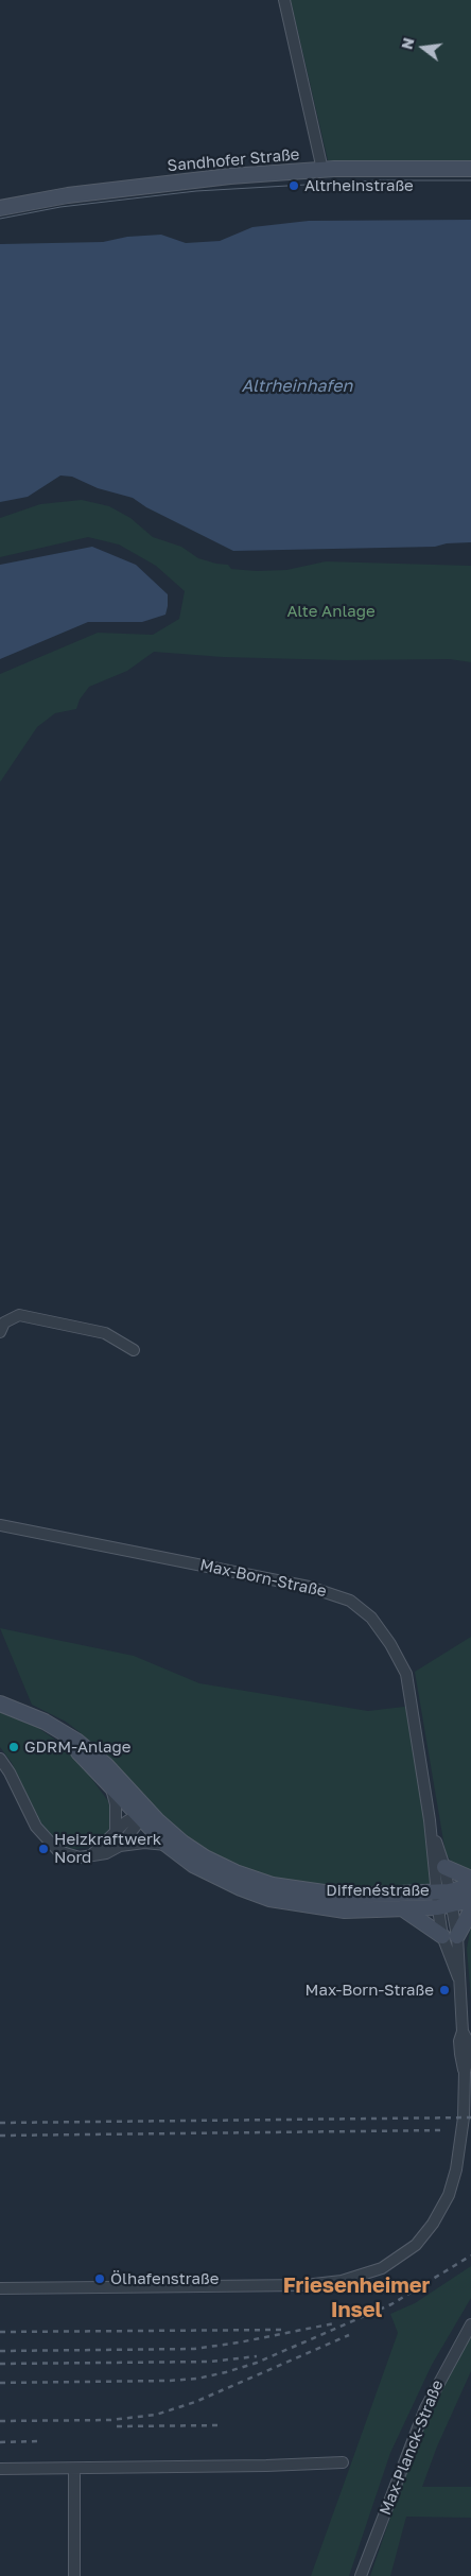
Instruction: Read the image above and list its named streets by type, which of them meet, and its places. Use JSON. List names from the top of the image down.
{
  "streets": {
    "main road": ["Sandhofer Straße", "Diffenéstraße"],
    "street": ["Max-Born-Straße", "Max-Planck-Straße"]
  },
  "crossings": [
    ["Max-Born-Straße", "Diffenéstraße"]
  ],
  "districts": ["Friesenheimer Insel"],
  "water": ["Altrheinhafen"],
  "parks": ["Alte Anlage"],
  "places": [
    "Altrheinstraße",
    "GDRM-Anlage",
    "Heizkraftwerk Nord",
    "Max-Born-Straße",
    "Ölhafenstraße"
  ],
  "north": "left"
}
